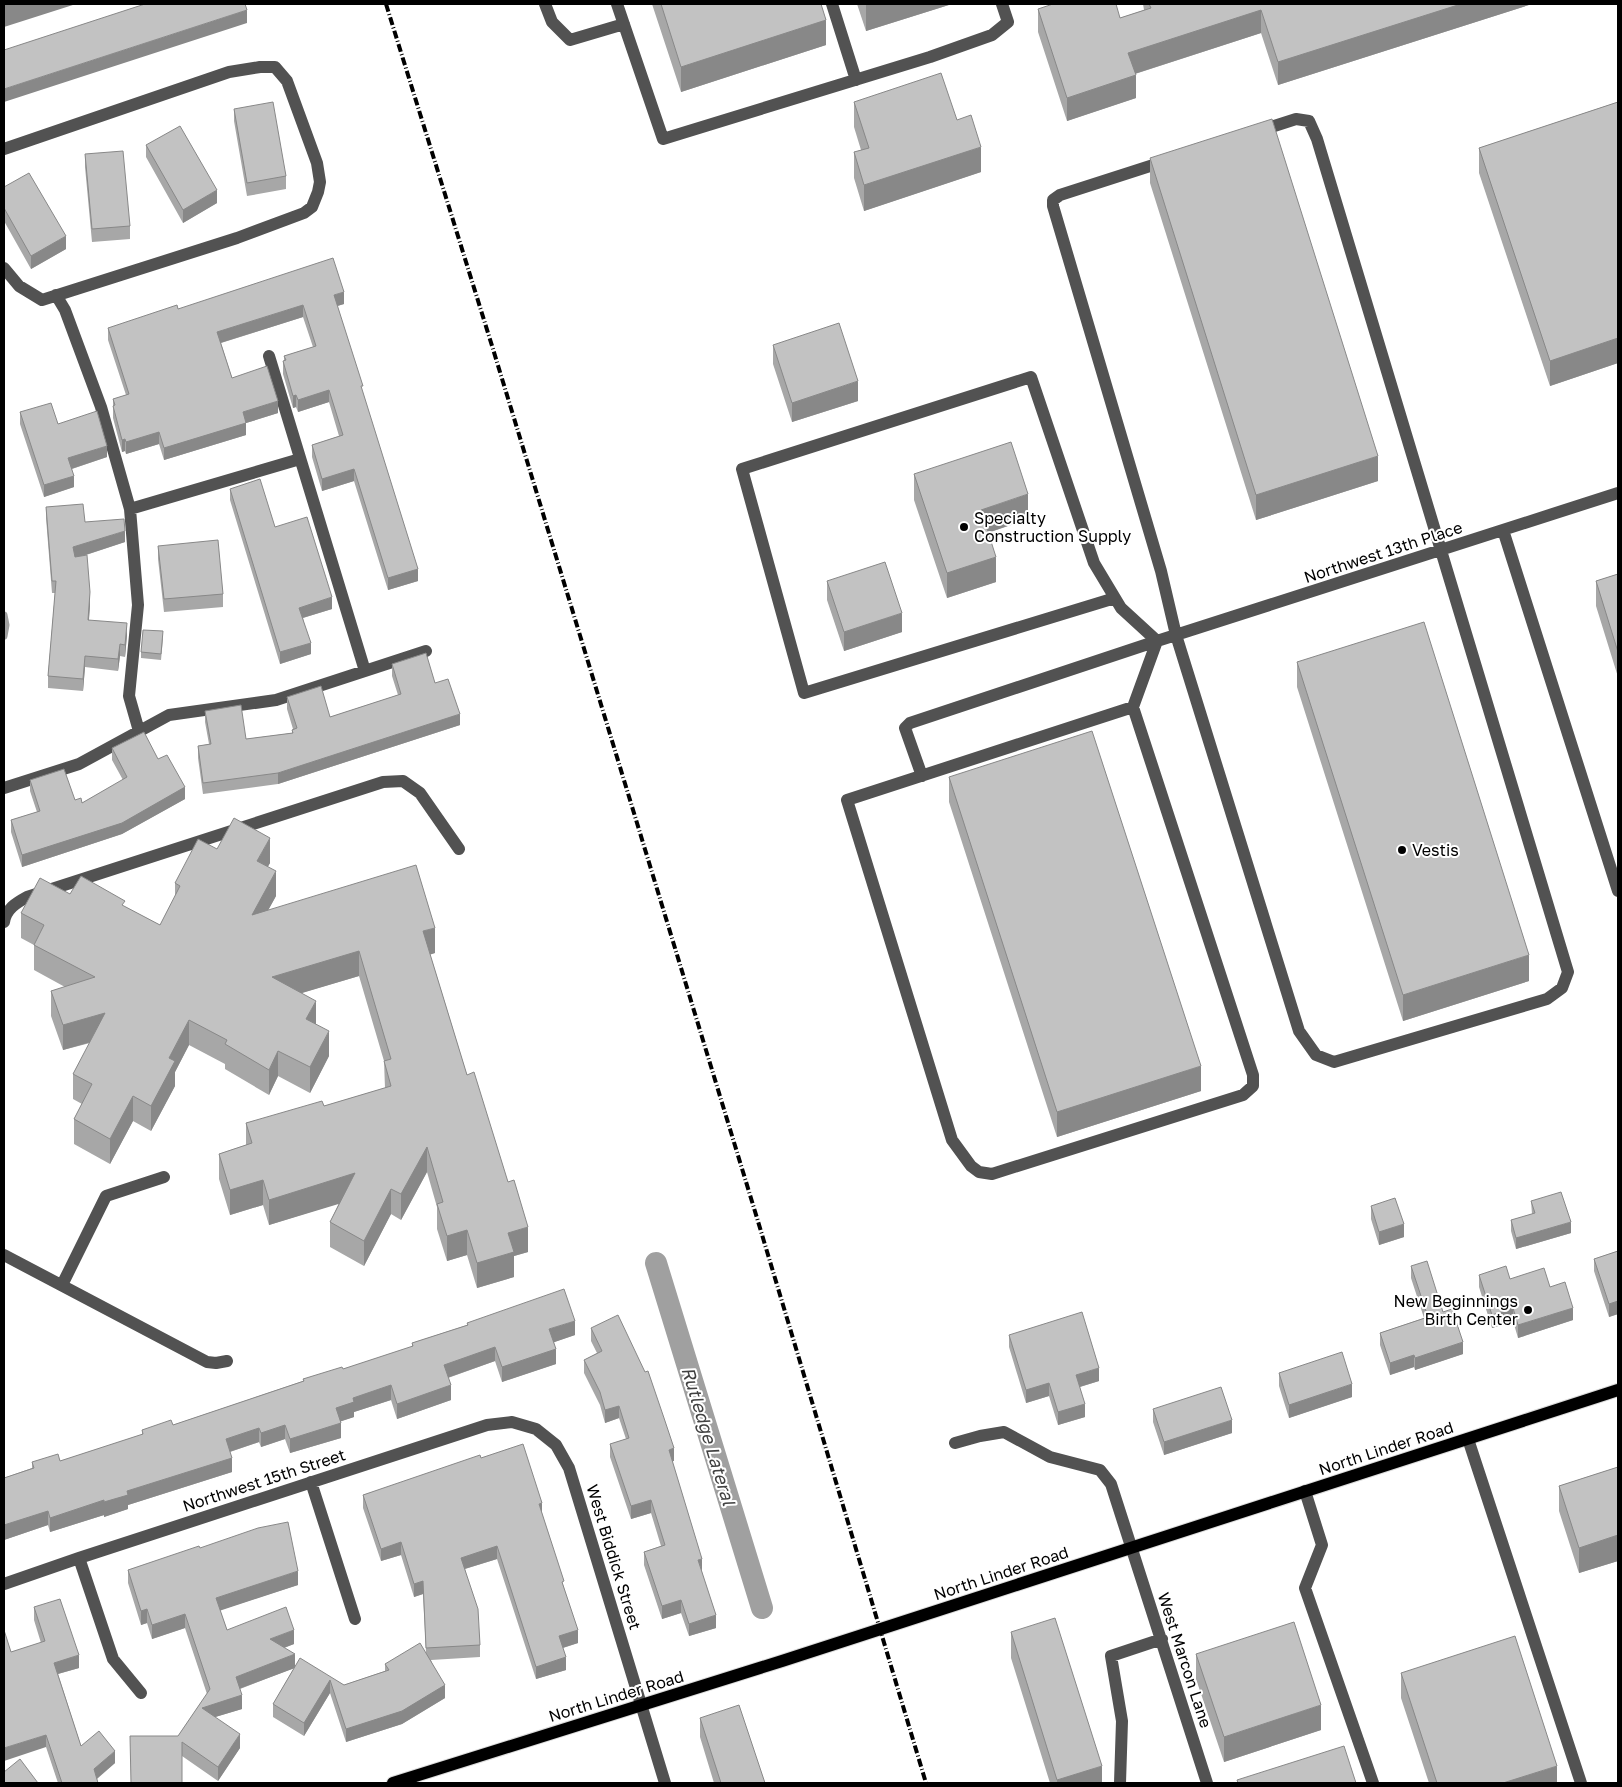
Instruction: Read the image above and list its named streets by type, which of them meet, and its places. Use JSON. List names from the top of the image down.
{
  "streets": {
    "main road": ["North Linder Road"],
    "street": [
      "Northwest 13th Place",
      "Northwest 15th Street",
      "West Biddick Street",
      "West Marcon Lane"
    ]
  },
  "crossings": [
    ["North Linder Road", "West Biddick Street"],
    ["North Linder Road", "West Marcon Lane"],
    ["Northwest 15th Street", "West Biddick Street"]
  ],
  "water": ["Rutledge Lateral"],
  "places": ["Specialty Construction Supply", "Vestis", "New Beginnings Birth Center"]
}
